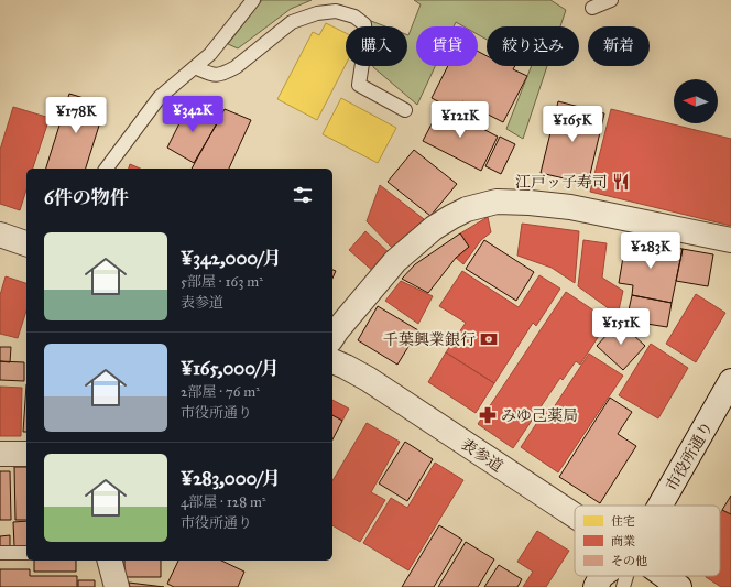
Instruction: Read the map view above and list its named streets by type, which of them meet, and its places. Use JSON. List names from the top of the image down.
{
  "streets": {
    "street": ["表参道", "市役所通り"]
  },
  "places": {
    "restaurant": ["江戸ッ子寿司"],
    "bank": ["千葉興業銀行"],
    "pharmacy": ["みゆ己薬局"]
  },
  "legend": ["住宅", "商業", "その他"],
  "north": "left",
  "page": {
    "chip": [
      "購入",
      "賃貸",
      "絞り込み",
      "新着"
    ],
    "price": [
      "¥342K",
      "¥178K",
      "¥121K",
      "¥165K",
      "¥283K",
      "¥151K"
    ],
    "heading": "6件の物件",
    "list": [
      {
        "name": "¥342,000/月",
        "note": "5部屋 · 163 m² · 表参道"
      },
      {
        "name": "¥165,000/月",
        "note": "2部屋 · 76 m² · 市役所通り"
      },
      {
        "name": "¥283,000/月",
        "note": "4部屋 · 128 m² · 市役所通り"
      }
    ]
  }
}
